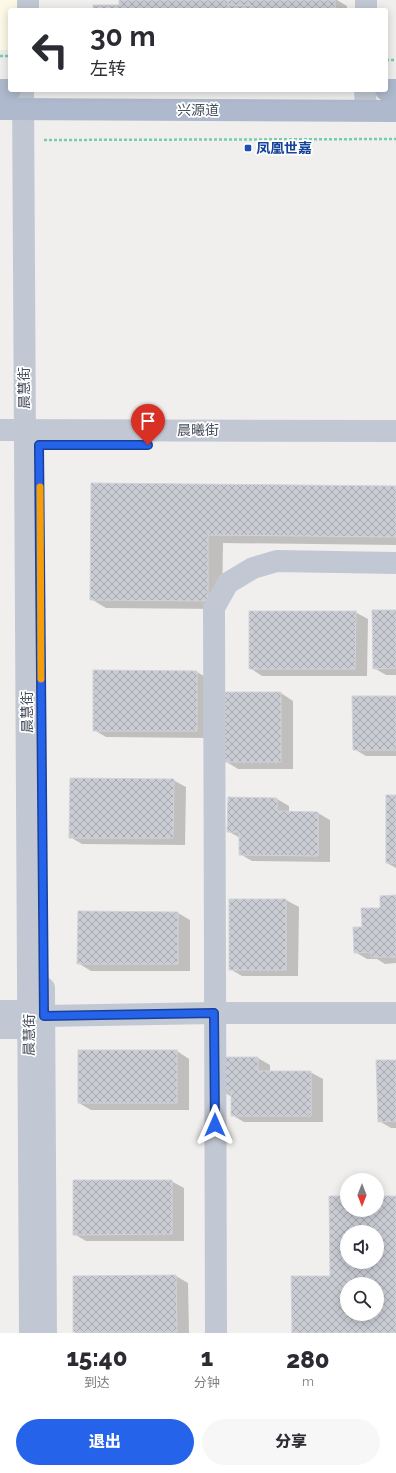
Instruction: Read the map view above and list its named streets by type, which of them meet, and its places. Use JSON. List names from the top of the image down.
{
  "streets": {
    "main road": ["兴源道"],
    "street": ["晨慧街", "晨曦街"]
  },
  "crossings": [
    ["兴源道", "晨慧街"],
    ["晨慧街", "晨曦街"]
  ],
  "places": {
    "transit": ["凤凰世嘉"]
  },
  "north": "bottom",
  "page": {
    "turn": ["30 m", "左转"],
    "eta": [
      "15:40",
      "到达",
      "1",
      "分钟",
      "280",
      "m"
    ],
    "buttons": ["退出", "分享"]
  }
}
